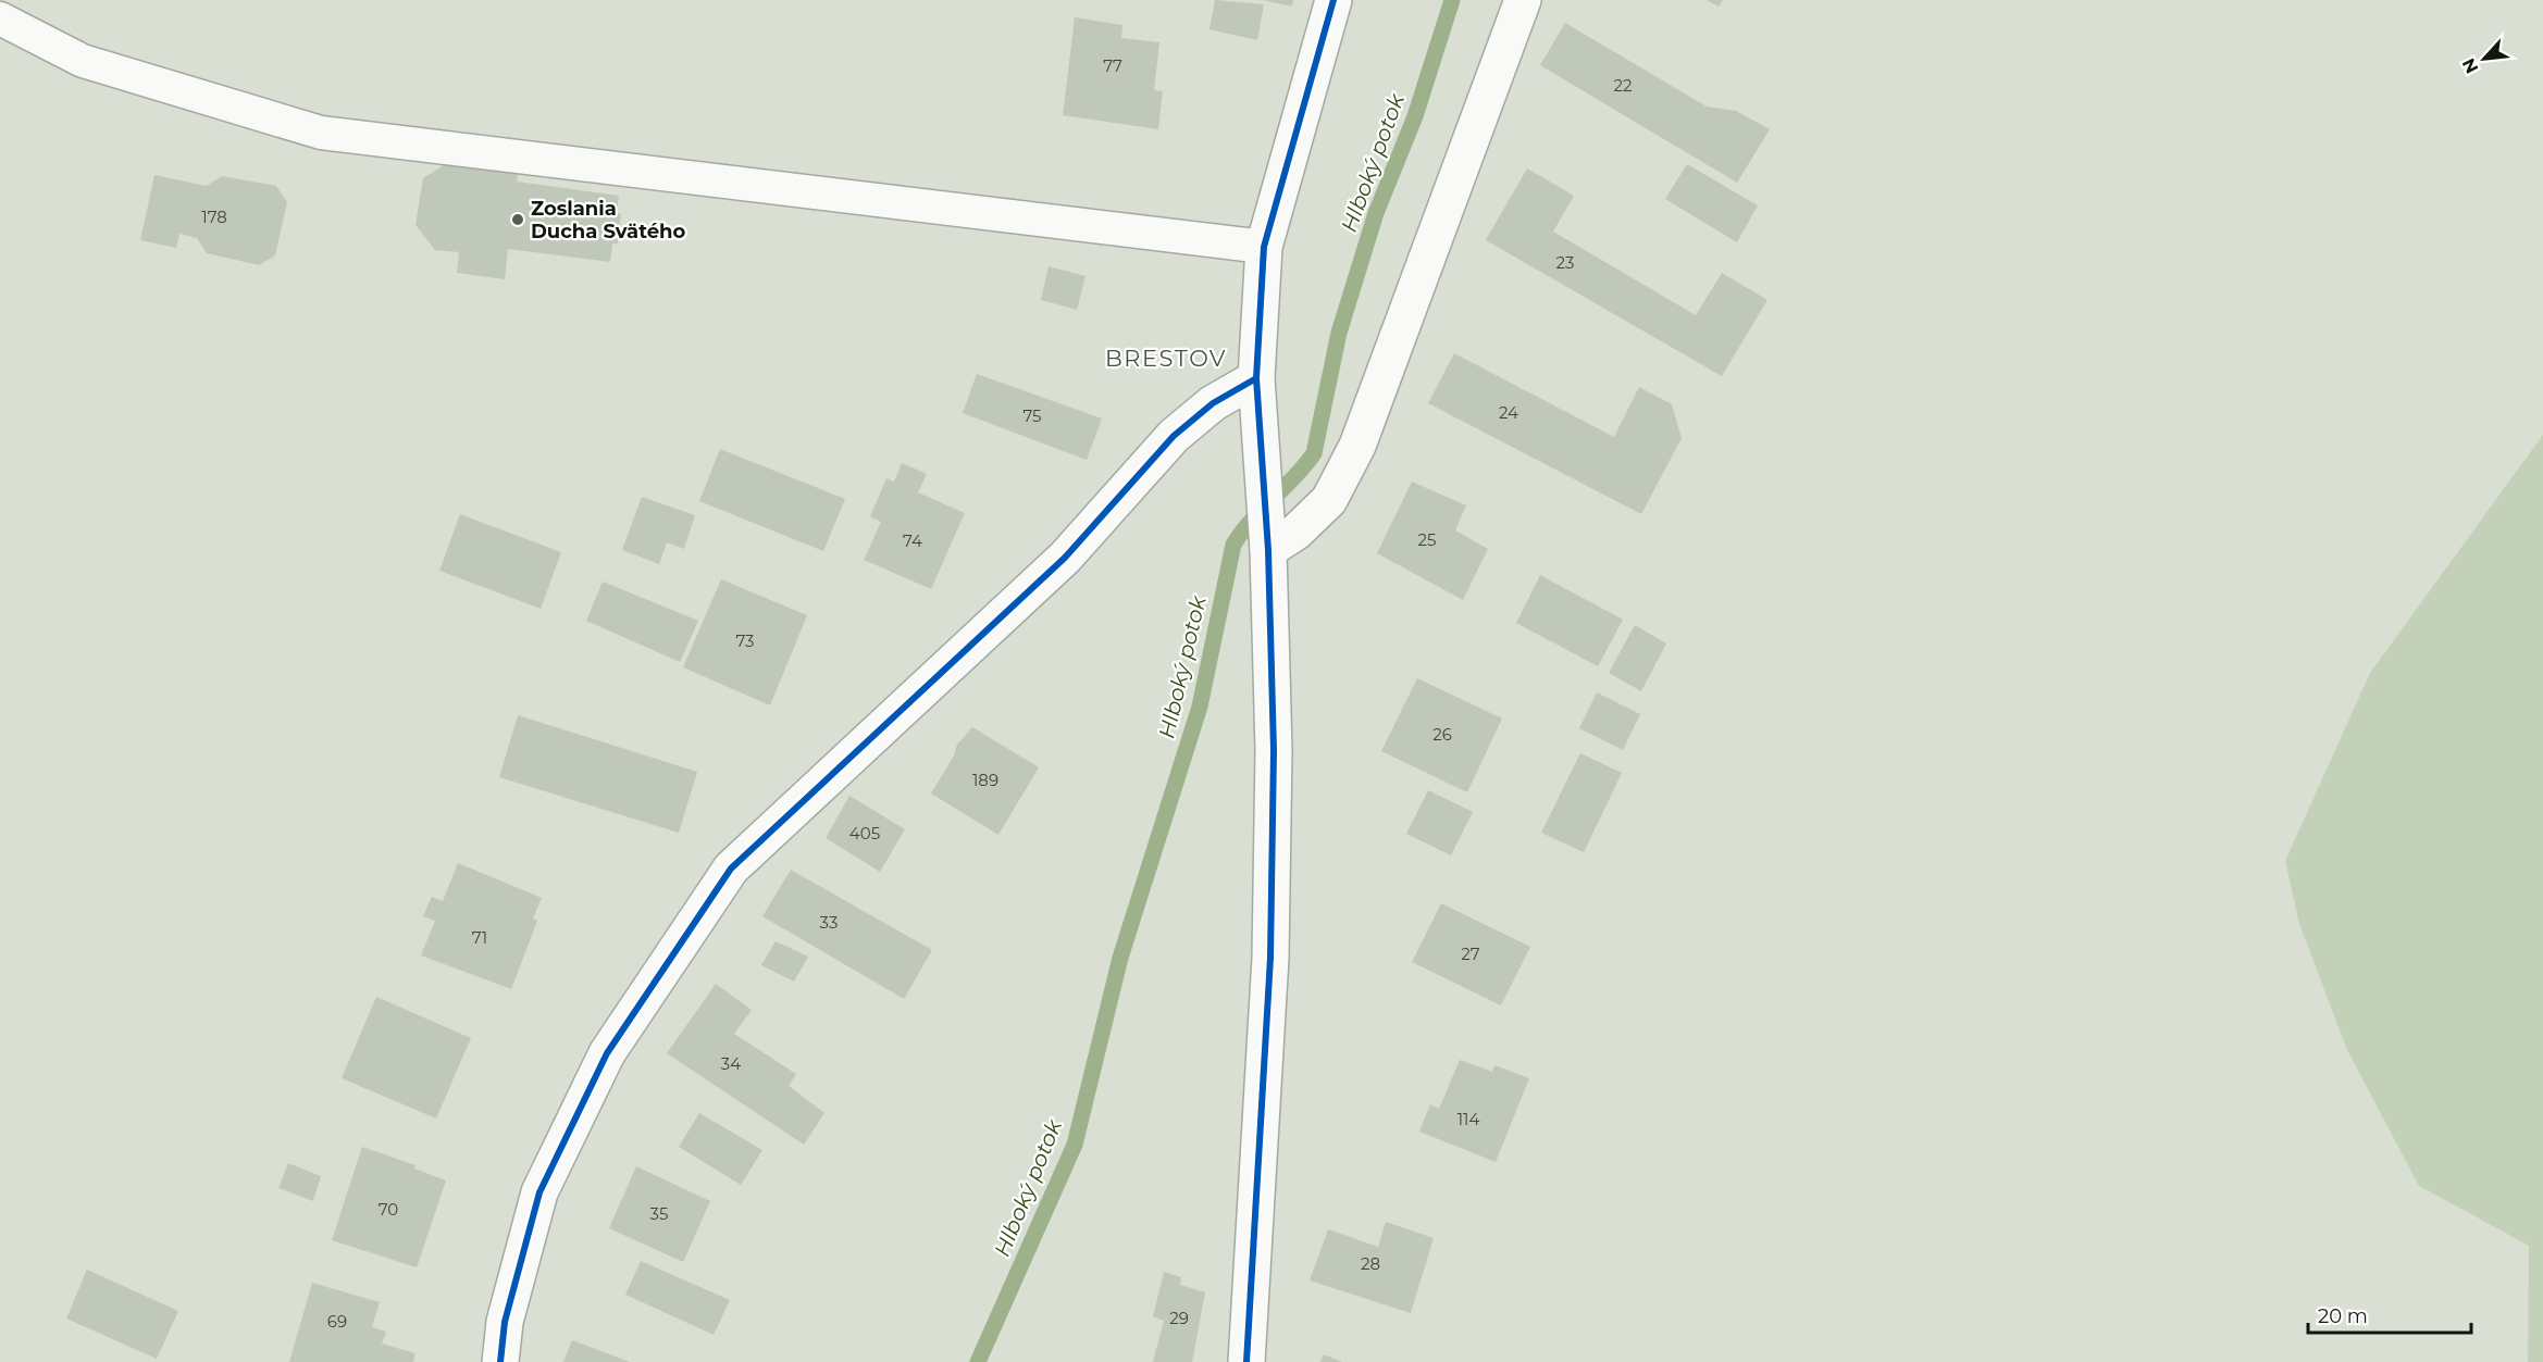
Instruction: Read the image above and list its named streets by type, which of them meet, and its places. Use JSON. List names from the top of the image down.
{
  "districts": ["BRESTOV"],
  "water": ["Hlboký potok"],
  "places": ["Zoslania Ducha Svätého"],
  "house_numbers": [
    "77",
    "22",
    "178",
    "23",
    "24",
    "75",
    "25",
    "74",
    "73",
    "26",
    "189",
    "405",
    "33",
    "71",
    "27",
    "34",
    "114",
    "70",
    "35",
    "28",
    "29",
    "69"
  ],
  "scale_bar": "20 m",
  "north": "bottom left"
}
